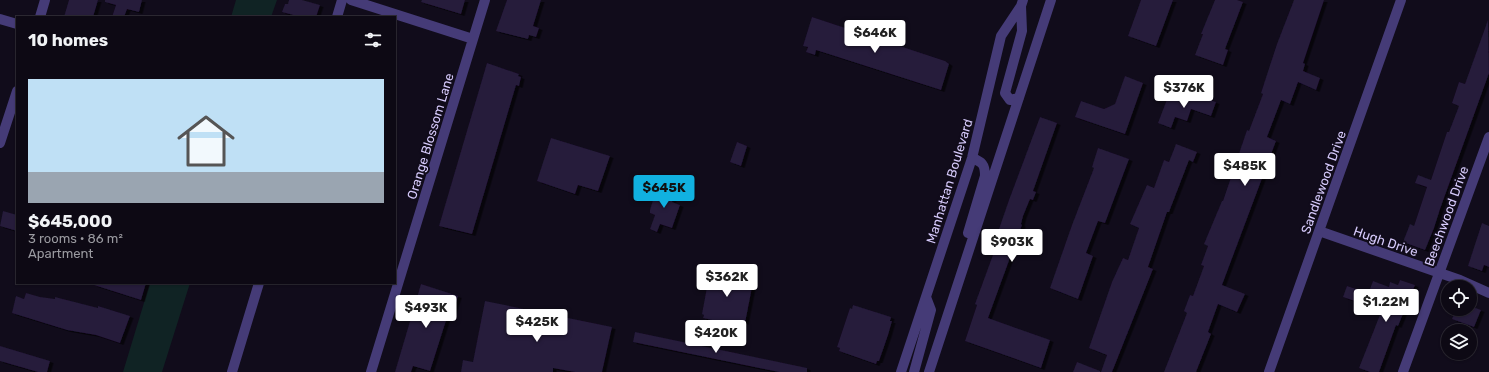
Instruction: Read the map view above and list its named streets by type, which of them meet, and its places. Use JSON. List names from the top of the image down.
{
  "streets": {
    "street": [
      "Orange Blossom Lane",
      "Manhattan Boulevard",
      "Sandlewood Drive",
      "Beechwood Drive",
      "Hugh Drive"
    ]
  },
  "crossings": [
    ["Sandlewood Drive", "Hugh Drive"],
    ["Beechwood Drive", "Hugh Drive"]
  ],
  "page": {
    "heading": "10 homes",
    "price": [
      "$646K",
      "$376K",
      "$485K",
      "$645K",
      "$903K",
      "$362K",
      "$1.22M",
      "$493K",
      "$425K",
      "$420K"
    ],
    "list": [
      {
        "name": "$645,000",
        "note": "3 rooms · 86 m² · Apartment"
      }
    ]
  }
}
